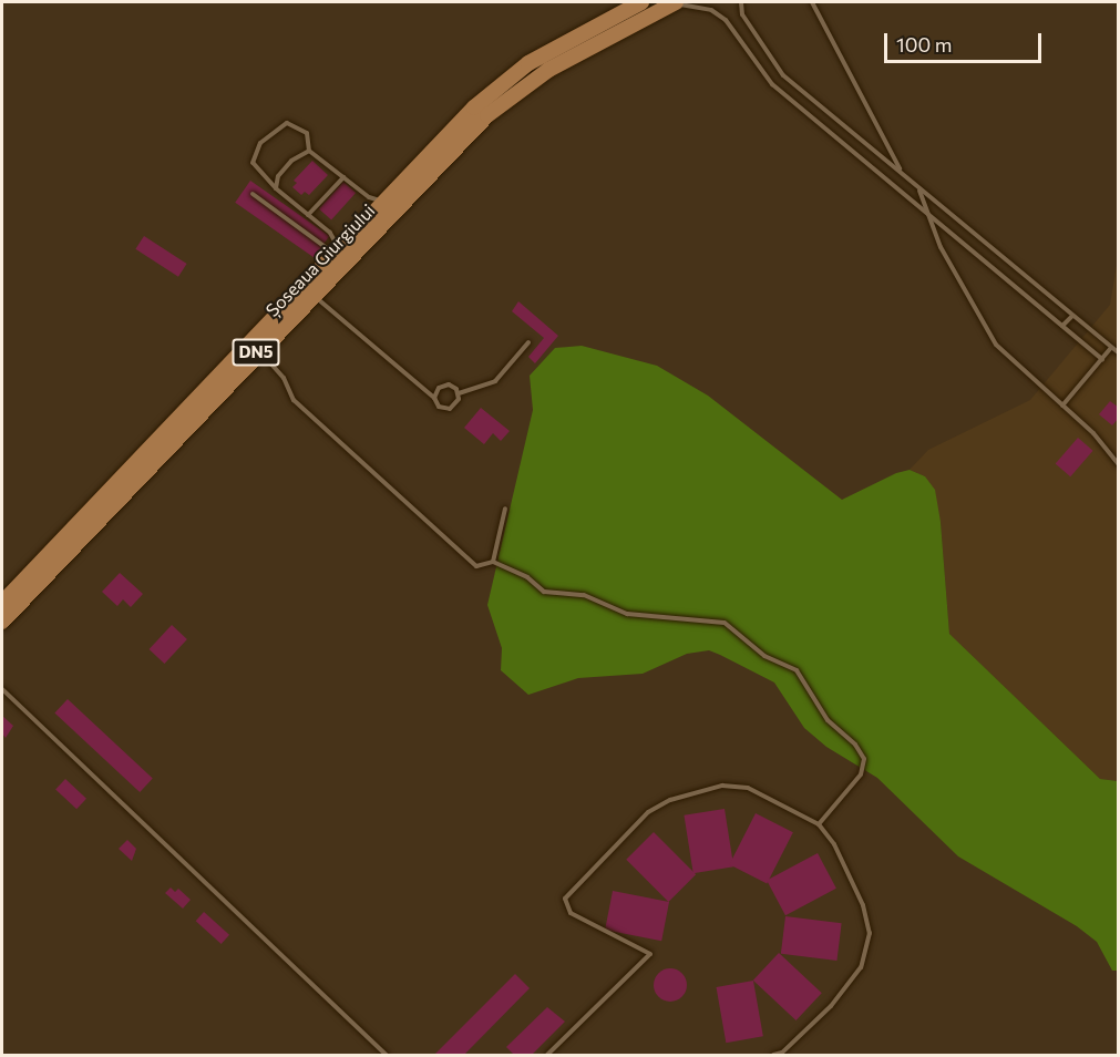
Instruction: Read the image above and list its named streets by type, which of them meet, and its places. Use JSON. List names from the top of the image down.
{
  "streets": {
    "highway": ["Șoseaua Giurgiului", "DN5"]
  },
  "scale_bar": "100 m"
}
